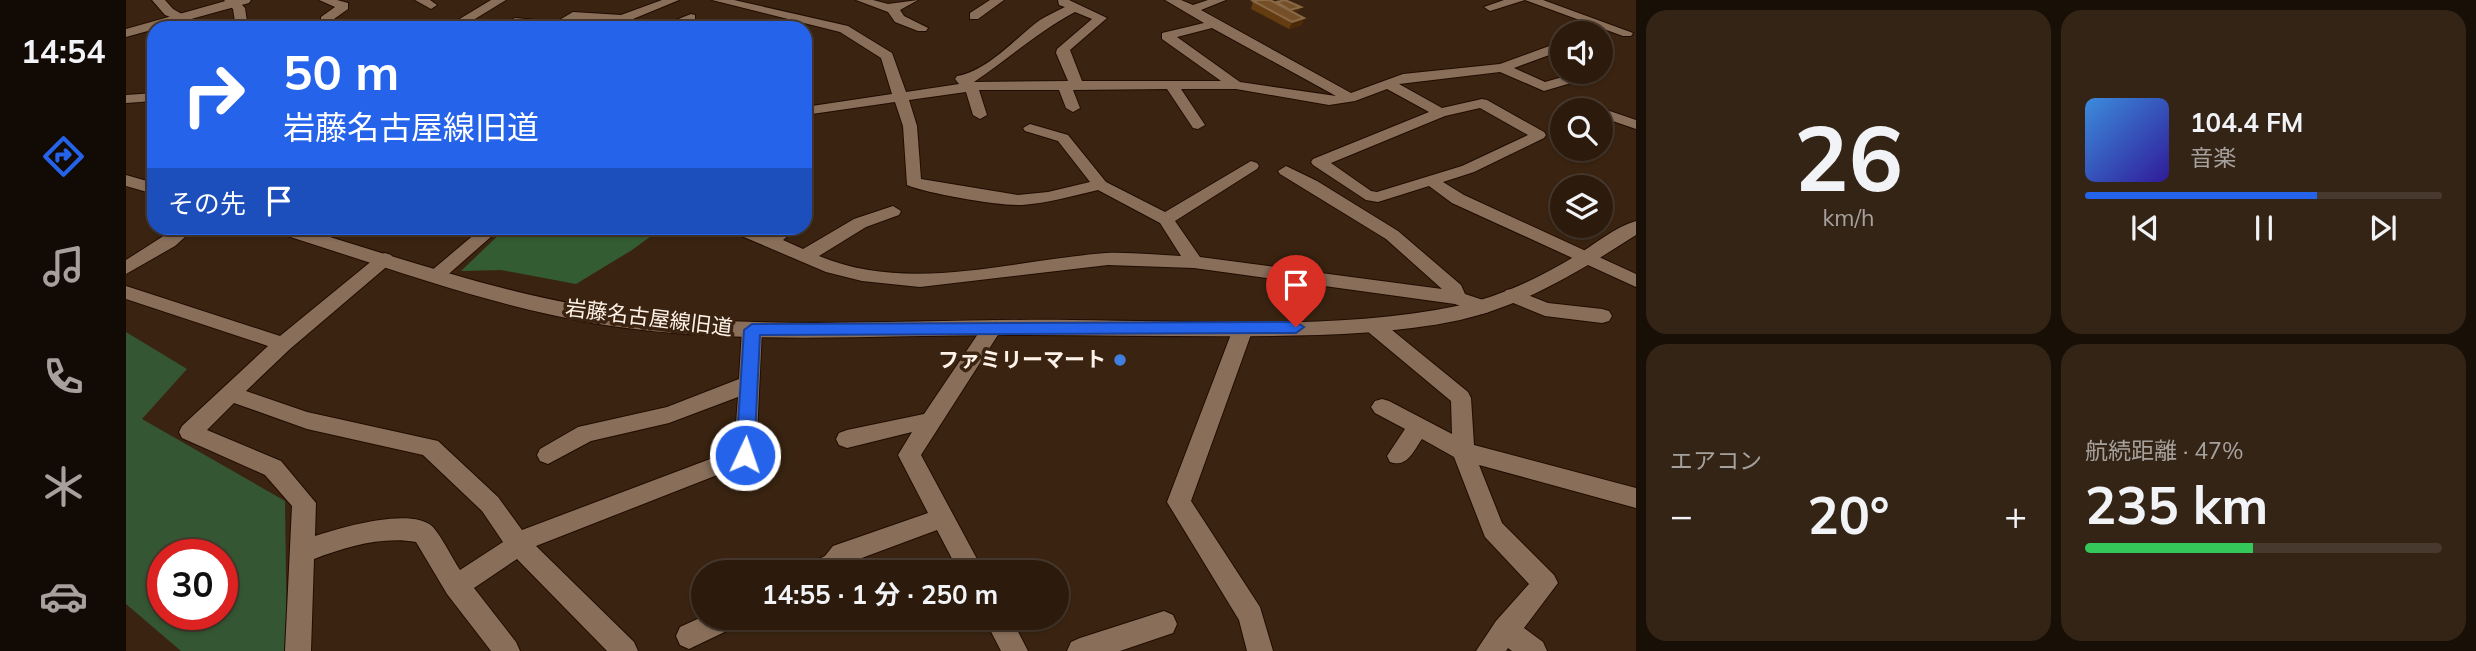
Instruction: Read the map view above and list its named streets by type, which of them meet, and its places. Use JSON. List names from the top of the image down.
{
  "streets": {
    "street": ["岩藤名古屋線旧道"]
  },
  "places": ["ファミリーマート"],
  "page": {
    "tabs": "14:54",
    "tile": [
      ["26", "km/h"],
      "エアコン",
      ["航続距離 · 47%", "235 km"]
    ],
    "turn": ["50 m", "岩藤名古屋線旧道"],
    "song": ["104.4 FM", "音楽"],
    "then": "その先",
    "heat": ["−", "20°", "+"],
    "limit": "30",
    "trip": "14:55 · 1 分 · 250 m"
  }
}
